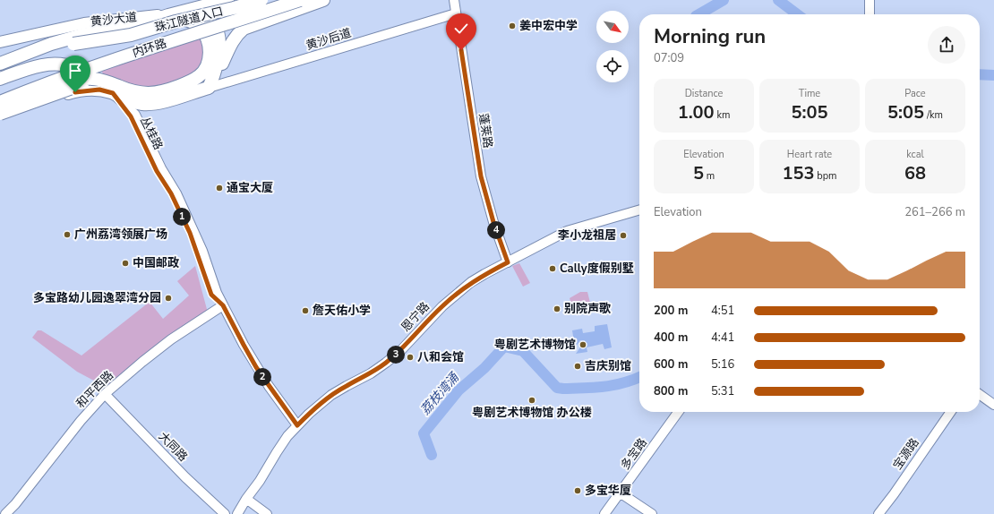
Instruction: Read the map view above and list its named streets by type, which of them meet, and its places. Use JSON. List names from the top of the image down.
{
  "streets": {
    "highway": ["黄沙大道", "珠江隧道入口", "内环路"],
    "street": [
      "黄沙后道",
      "蓬莱路",
      "丛桂路",
      "恩宁路",
      "和平西路",
      "大同路",
      "多宝路",
      "宝源路"
    ]
  },
  "crossings": [
    ["黄沙后道", "蓬莱路"],
    ["蓬莱路", "恩宁路"],
    ["丛桂路", "恩宁路"],
    ["丛桂路", "和平西路"],
    ["和平西路", "大同路"]
  ],
  "water": ["荔枝湾涌"],
  "places": [
    "姜中宏中学",
    "通宝大厦",
    "广州荔湾领展广场",
    "李小龙祖居",
    "中国邮政",
    "Cally度假别墅",
    "多宝路幼儿园逸翠湾分园",
    "别院声歌",
    "詹天佑小学",
    "粤剧艺术博物馆",
    "八和会馆",
    "吉庆别馆",
    "粤剧艺术博物馆 办公楼",
    "多宝华厦"
  ],
  "north": "bottom right",
  "page": {
    "heading": ["Morning run", "07:09"],
    "stats": [
      ["Distance", "1.00 km"],
      ["Time", "5:05"],
      ["Pace", "5:05 /km"],
      ["Elevation", "5 m"],
      ["Heart rate", "153 bpm"],
      ["kcal", "68"]
    ],
    "chart": ["Elevation", "261–266 m"],
    "pins": [
      "1",
      "4",
      "3",
      "2"
    ],
    "list": [
      {
        "name": "200 m",
        "note": "4:51"
      },
      {
        "name": "400 m",
        "note": "4:41"
      },
      {
        "name": "600 m",
        "note": "5:16"
      },
      {
        "name": "800 m",
        "note": "5:31"
      }
    ]
  }
}
